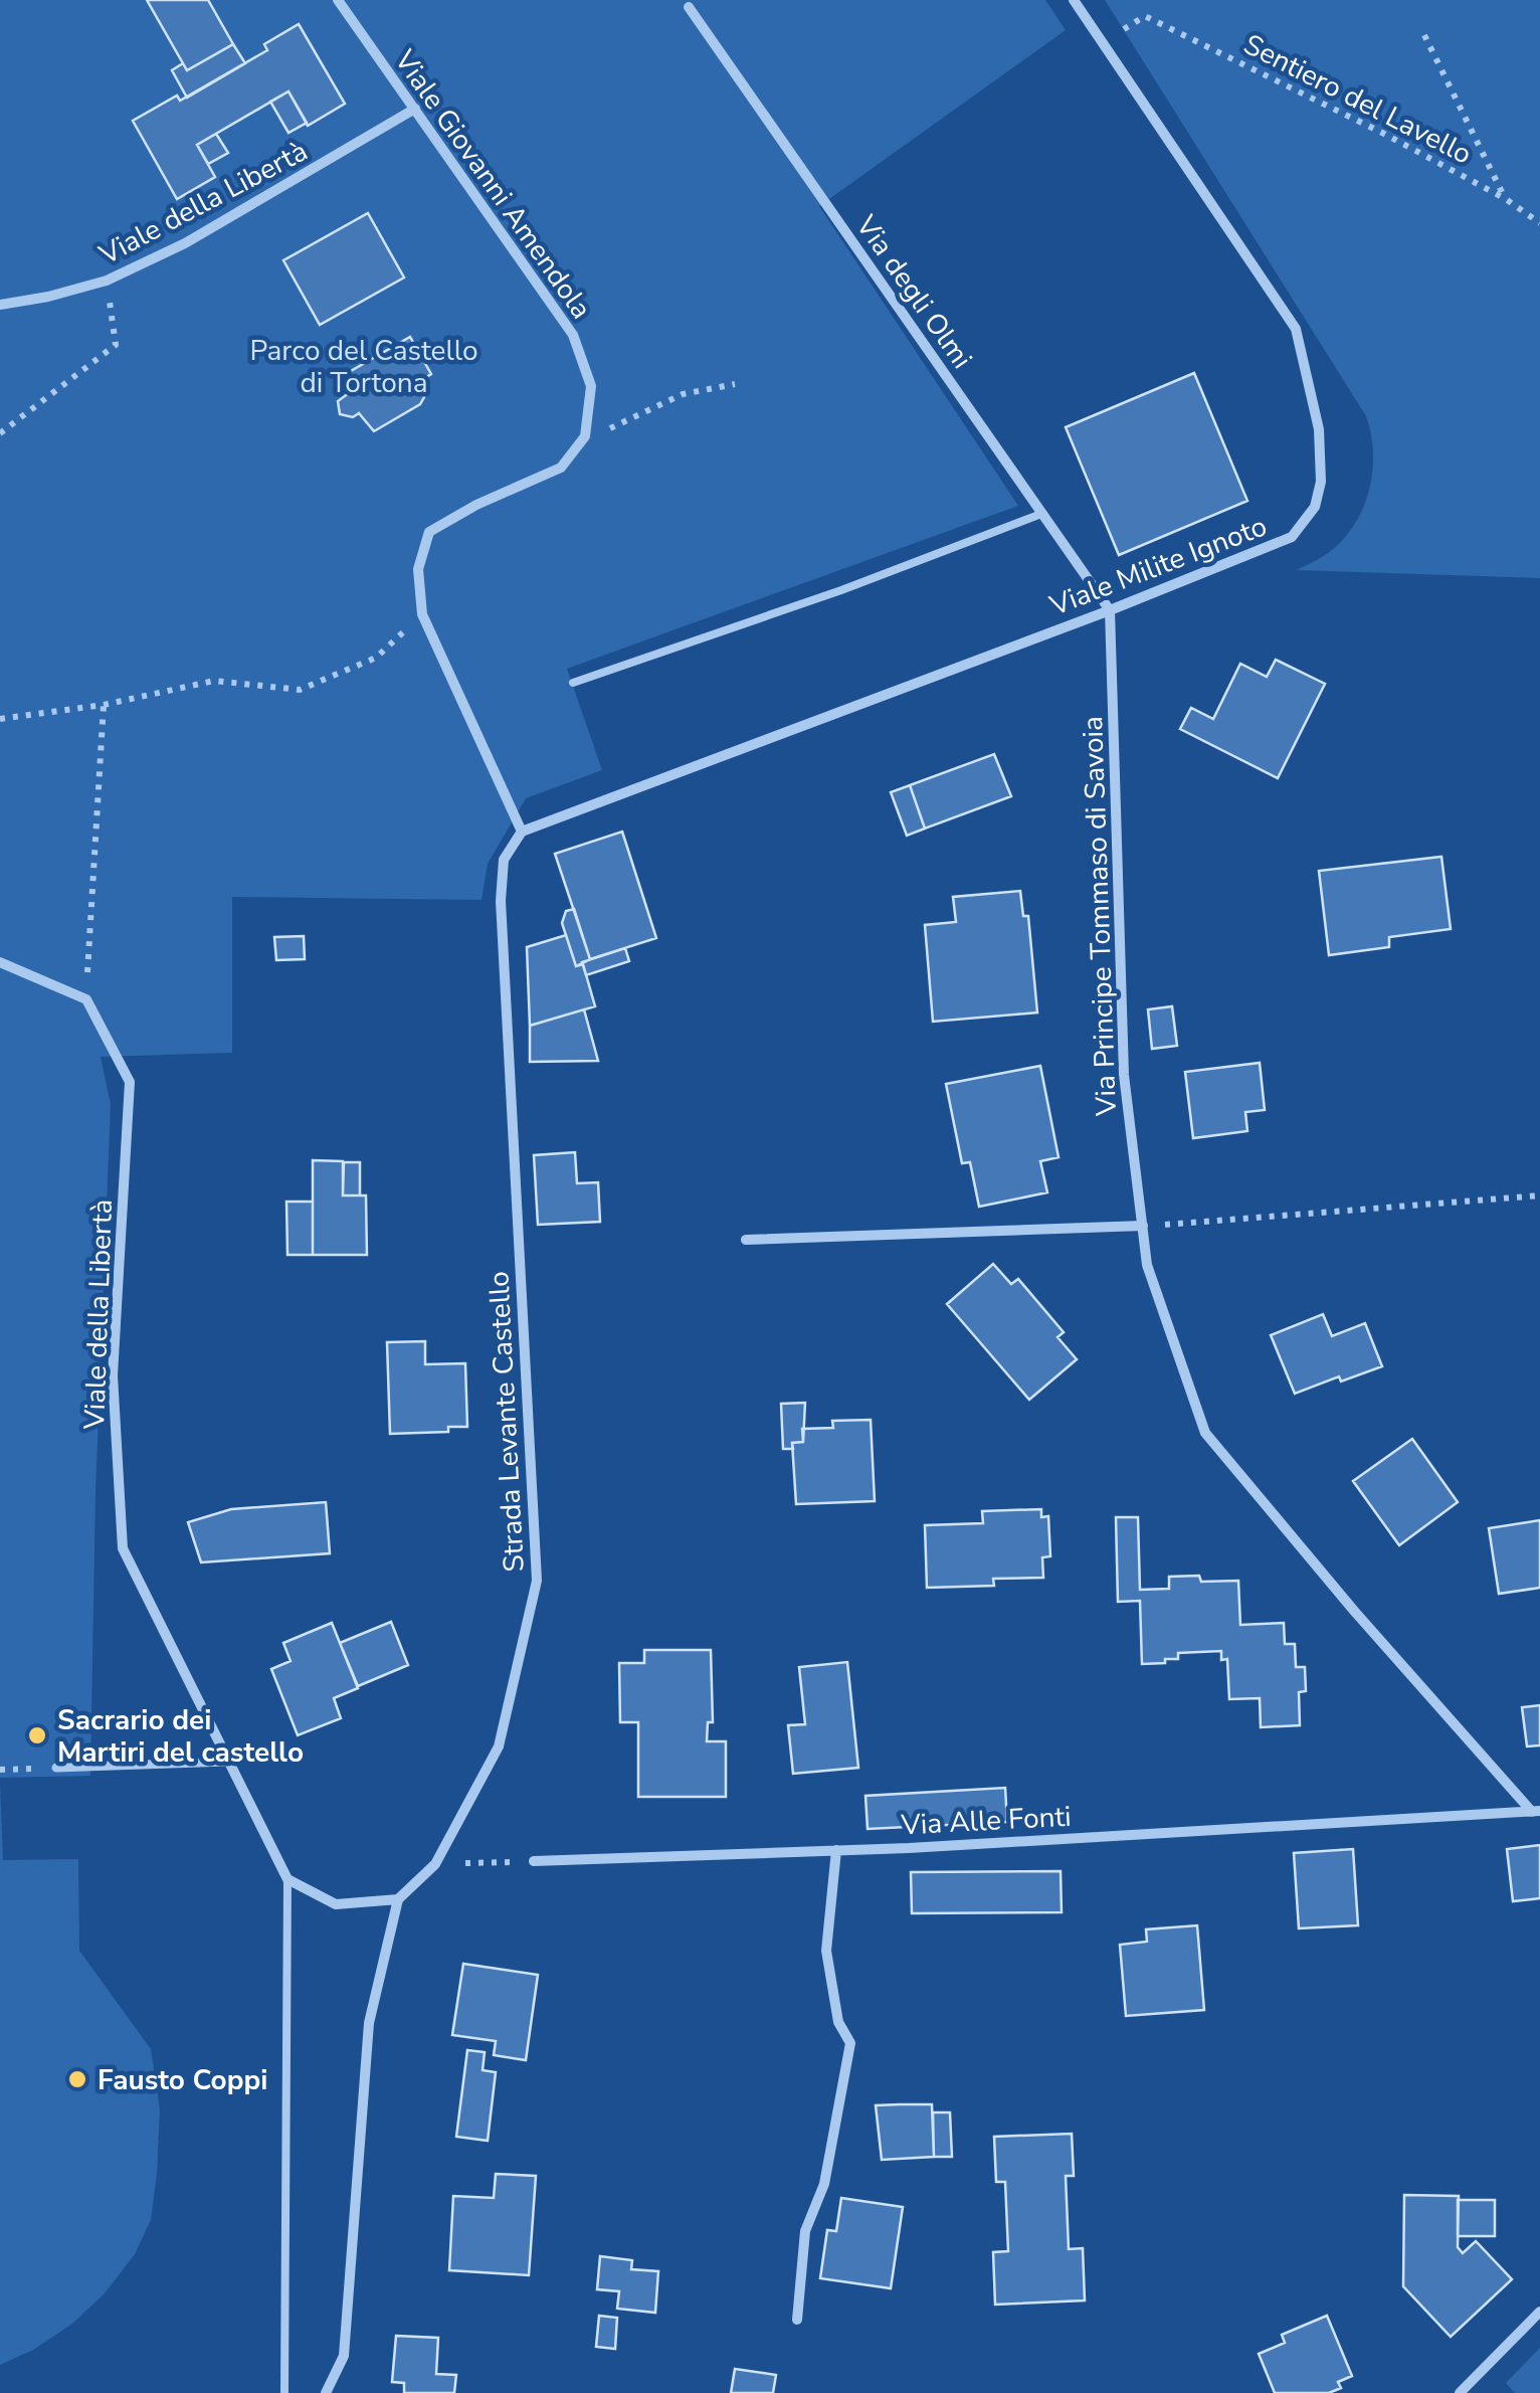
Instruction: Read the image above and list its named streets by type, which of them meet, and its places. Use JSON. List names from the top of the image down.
{
  "streets": {
    "street": [
      "Viale Giovanni Amendola",
      "Viale della Libertà",
      "Via degli Olmi",
      "Viale Milite Ignoto",
      "Via Principe Tommaso di Savoia",
      "Strada Levante Castello",
      "Via Alle Fonti"
    ],
    "path": ["Sentiero del Lavello"]
  },
  "crossings": [
    ["Sentiero del Lavello", "Viale Milite Ignoto"],
    ["Viale Giovanni Amendola", "Viale della Libertà"],
    ["Via degli Olmi", "Viale Milite Ignoto"],
    ["Via degli Olmi", "Via Principe Tommaso di Savoia"],
    ["Viale Milite Ignoto", "Via Principe Tommaso di Savoia"],
    ["Viale Milite Ignoto", "Strada Levante Castello"],
    ["Via Principe Tommaso di Savoia", "Via Alle Fonti"]
  ],
  "parks": ["Parco del Castello di Tortona"],
  "places": ["Sacrario dei Martiri del castello", "Fausto Coppi"]
}
